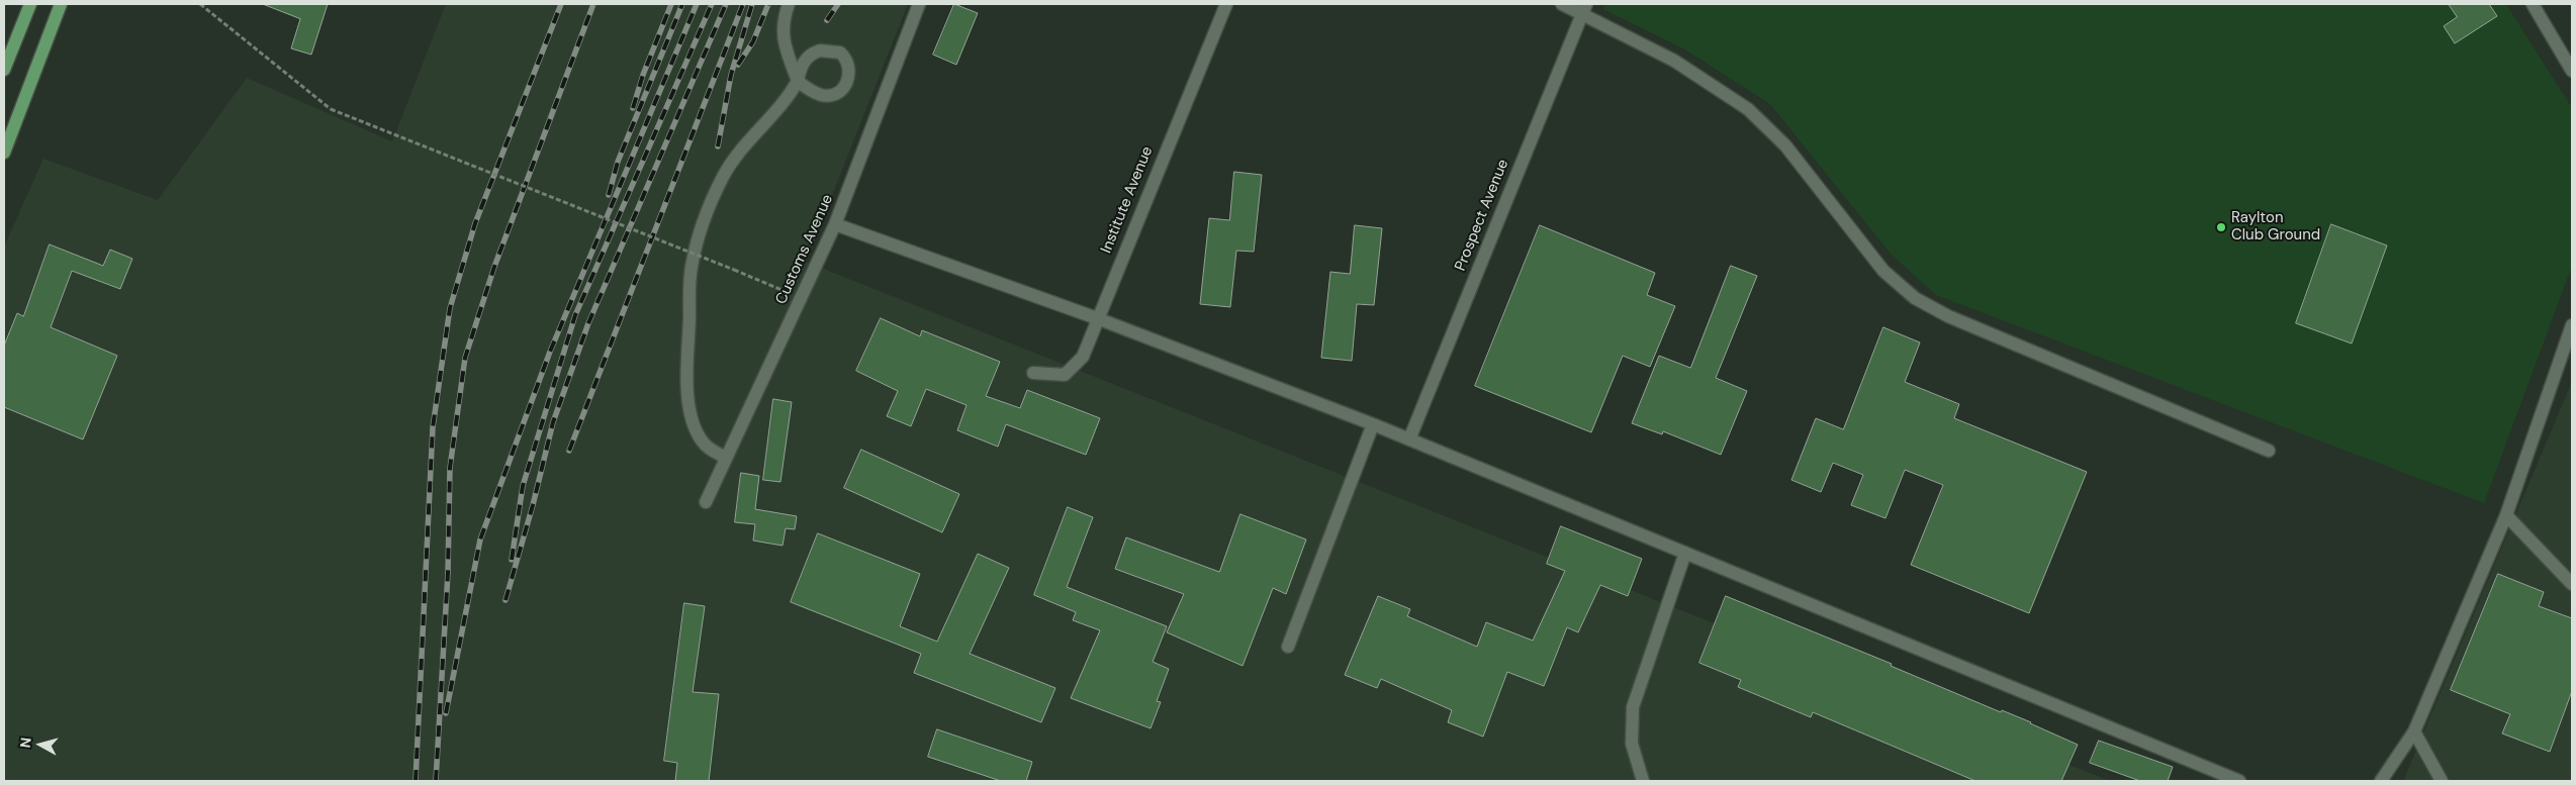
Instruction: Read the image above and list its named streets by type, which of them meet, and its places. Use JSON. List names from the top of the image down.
{
  "streets": {
    "street": ["Institute Avenue", "Prospect Avenue", "Customs Avenue"]
  },
  "places": ["Raylton Club Ground"],
  "north": "left"
}
